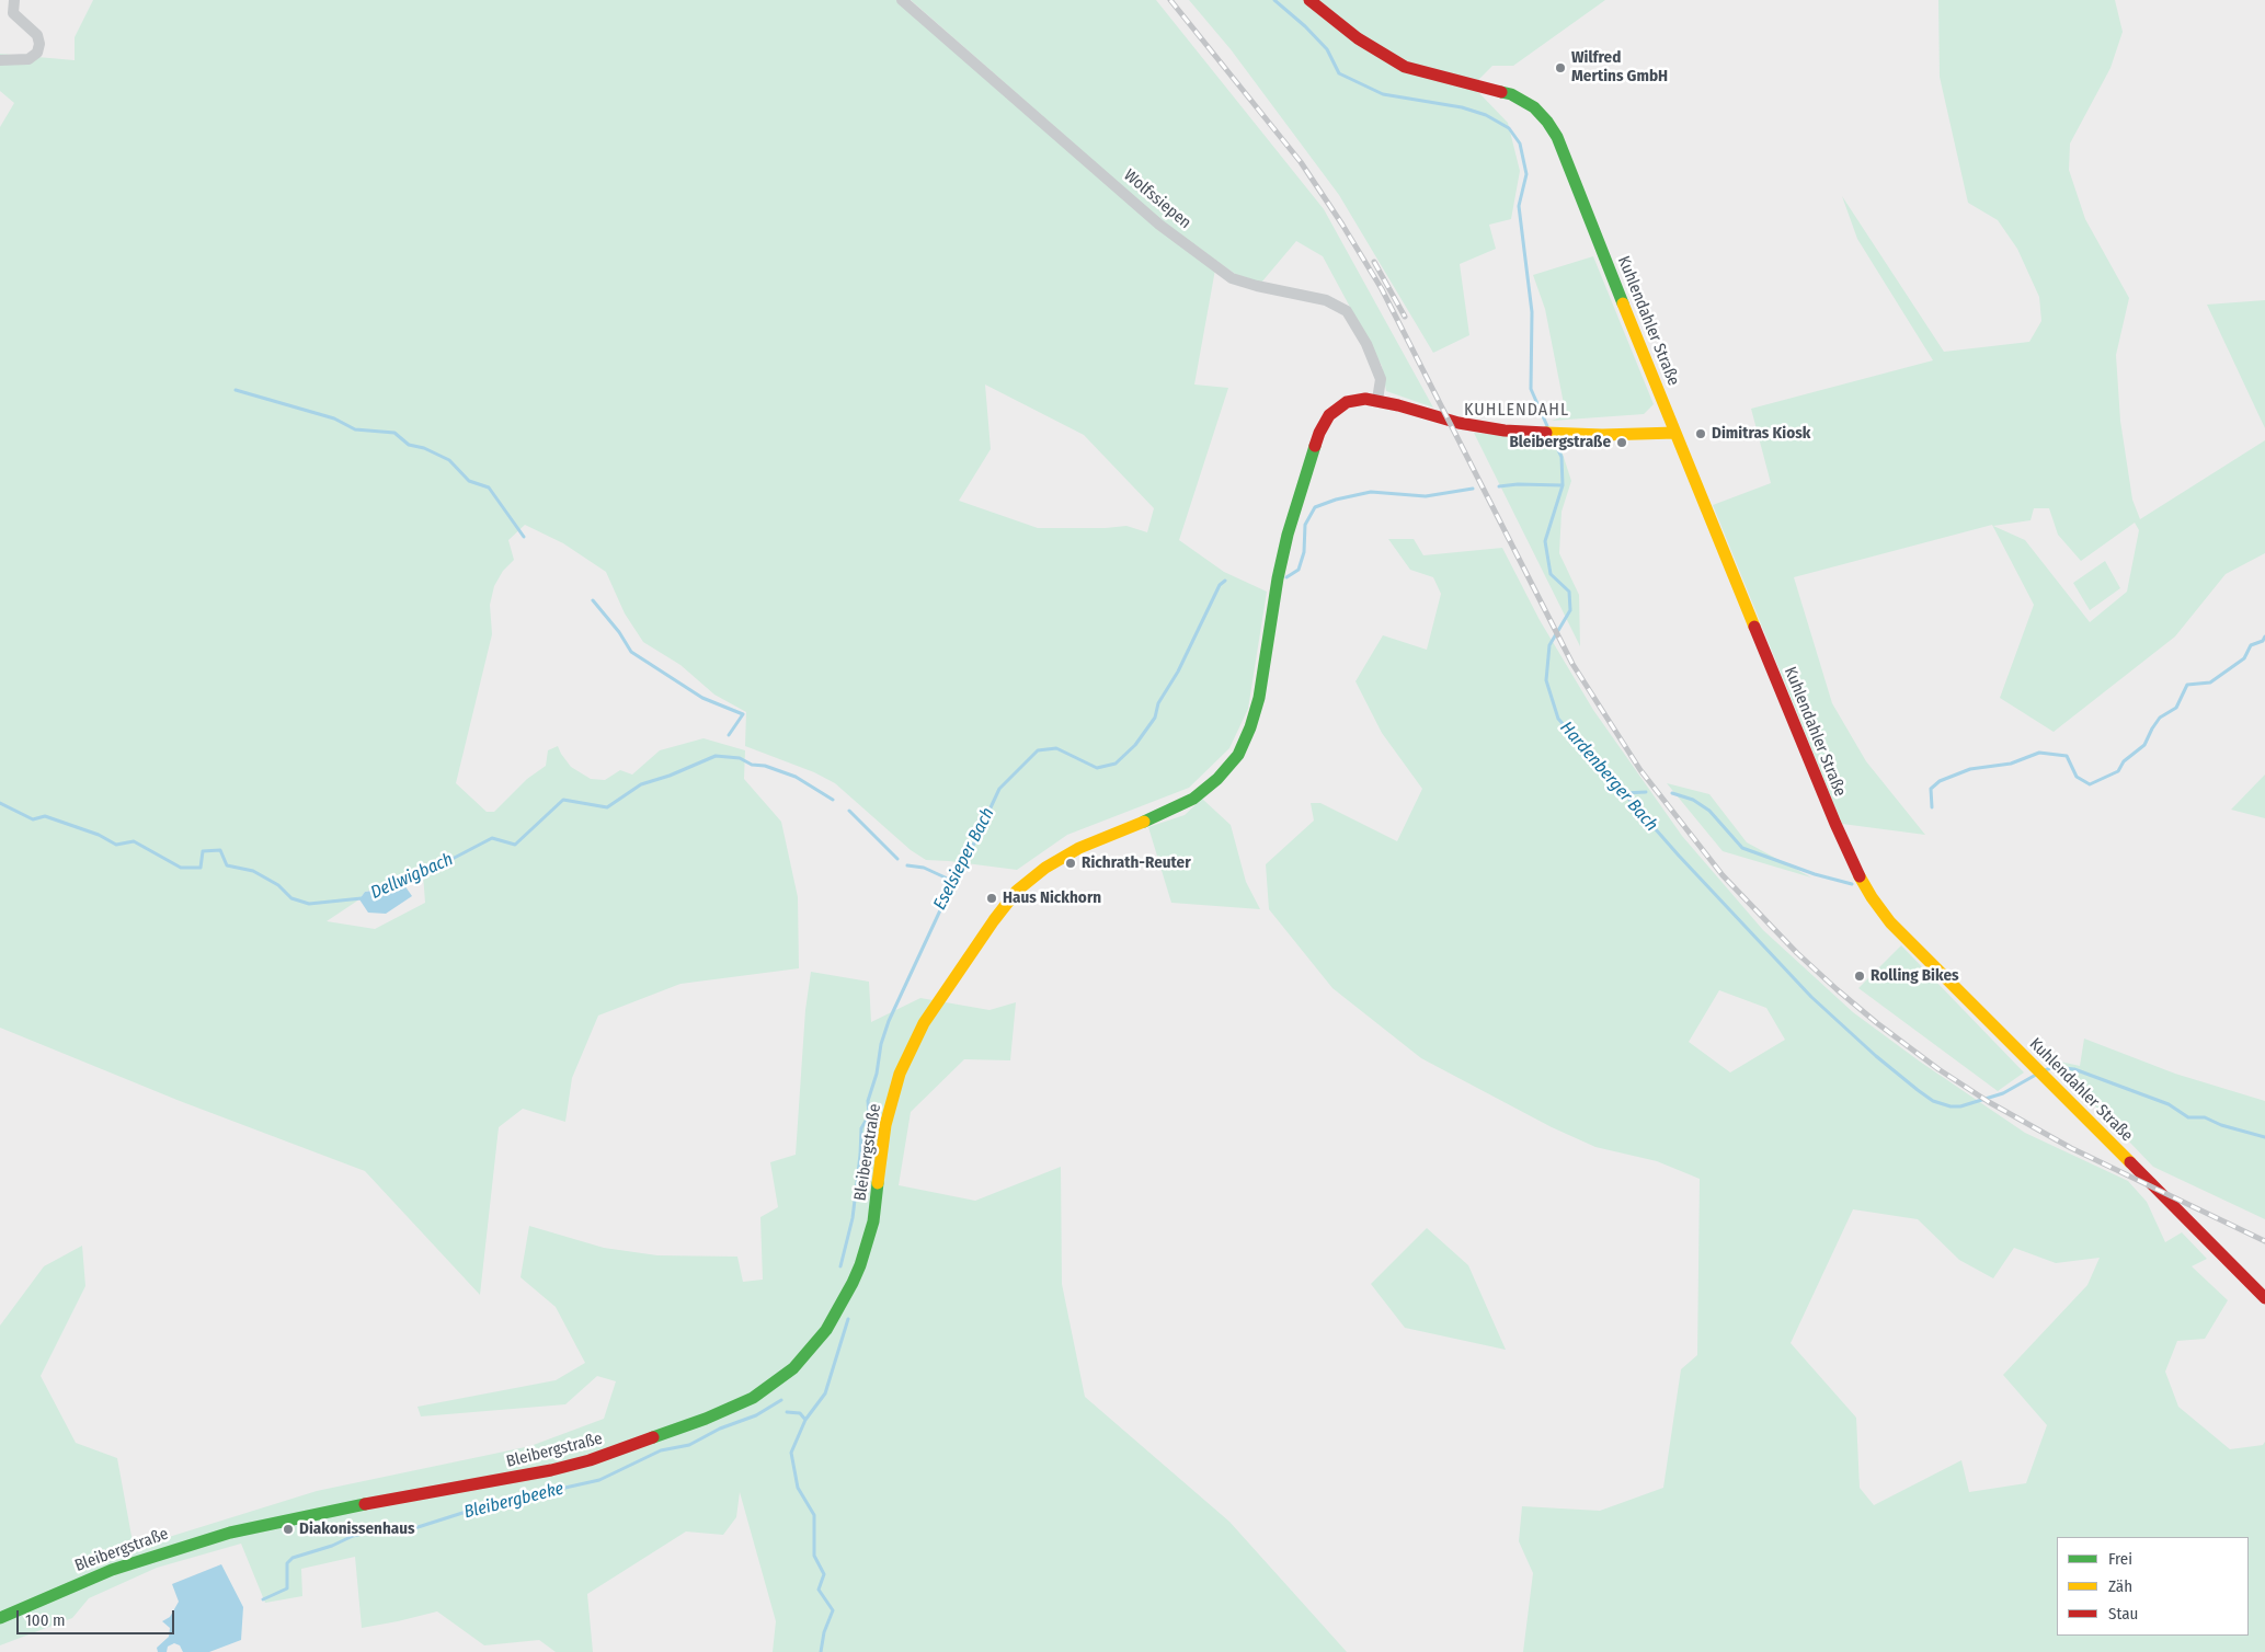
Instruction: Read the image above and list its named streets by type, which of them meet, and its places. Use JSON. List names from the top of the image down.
{
  "streets": {
    "street": ["Wolfssiepen", "Kuhlendahler Straße", "Bleibergstraße"]
  },
  "crossings": [
    ["Wolfssiepen", "Bleibergstraße"],
    ["Kuhlendahler Straße", "Bleibergstraße"]
  ],
  "districts": ["KUHLENDAHL"],
  "water": [
    "Hardenberger Bach",
    "Eselsieper Bach",
    "Dellwigbach",
    "Bleibergbeeke"
  ],
  "places": [
    "Wilfred Mertins GmbH",
    "Dimitras Kiosk",
    "Bleibergstraße",
    "Richrath-Reuter",
    "Haus Nickhorn",
    "Rolling Bikes",
    "Diakonissenhaus"
  ],
  "legend": ["Frei", "Zäh", "Stau"],
  "scale_bar": "100 m"
}
